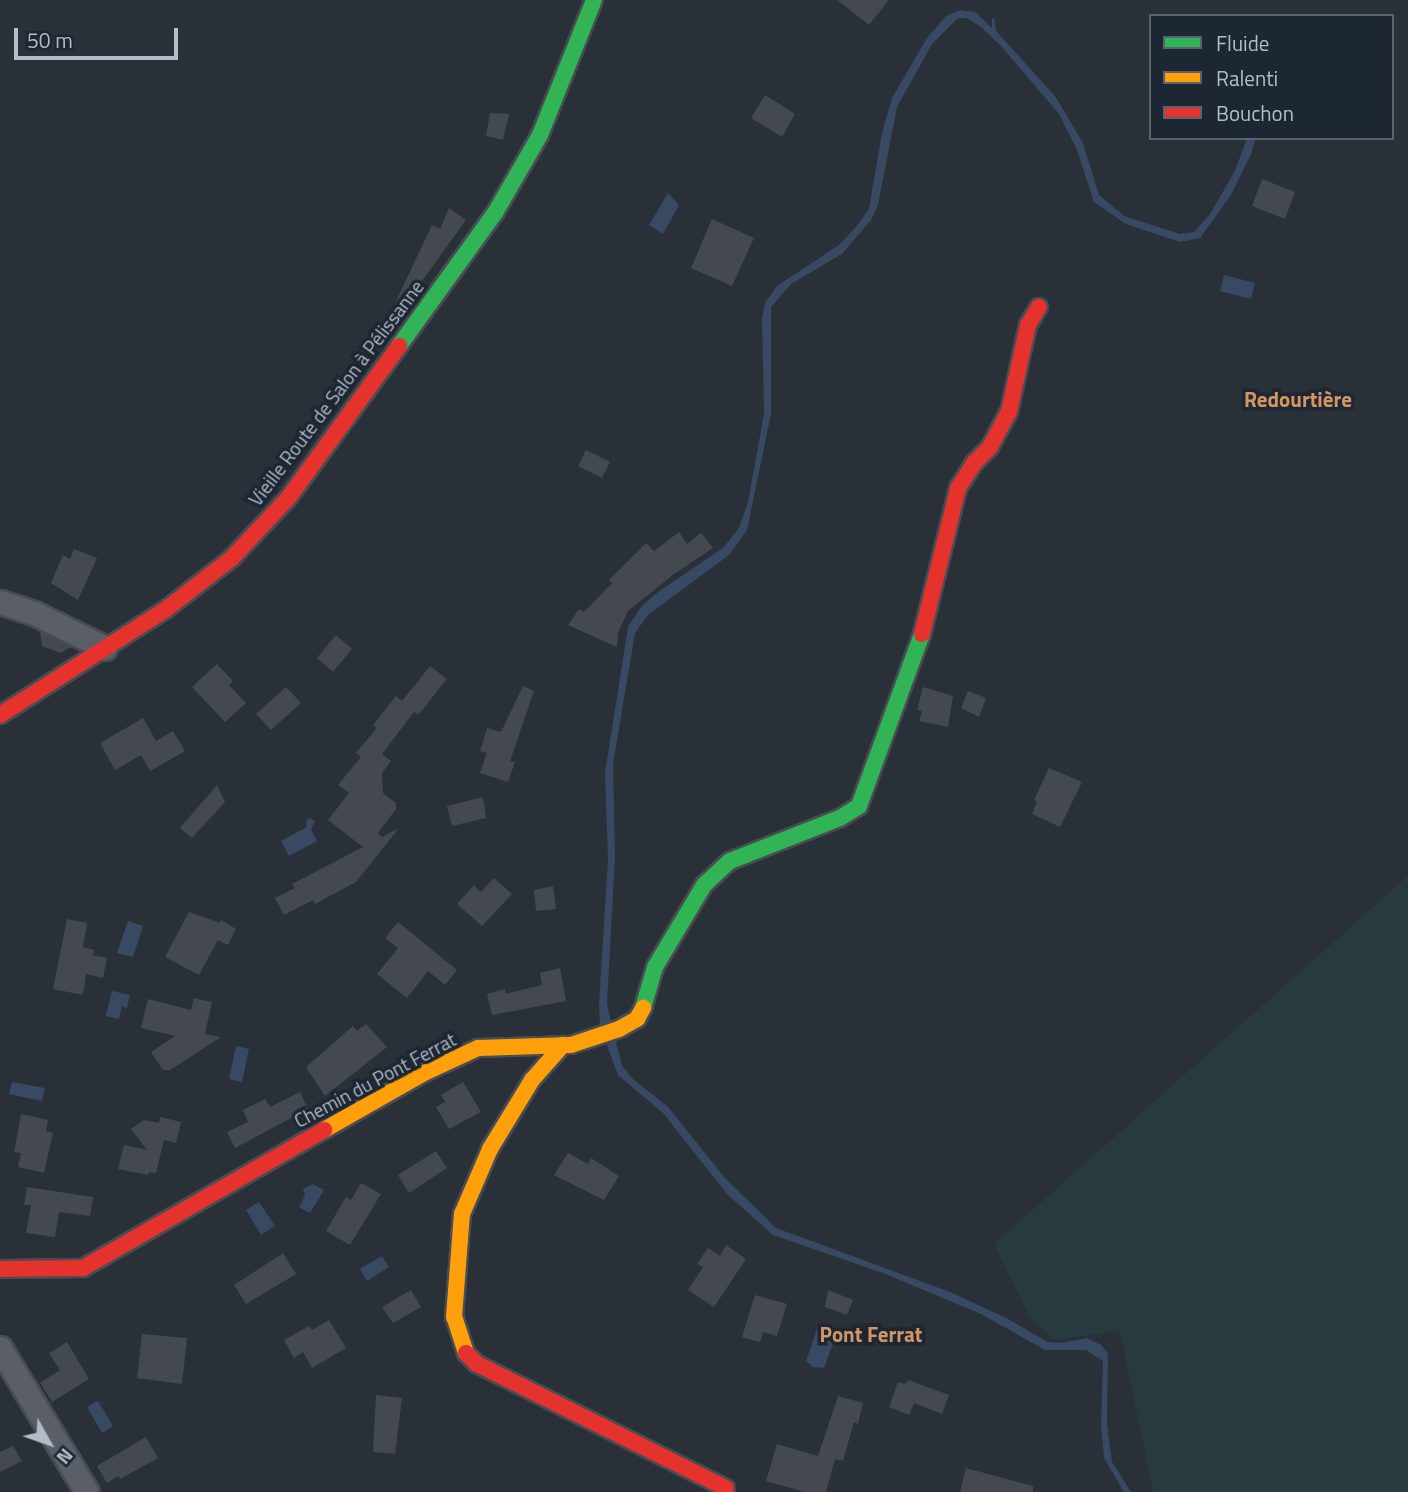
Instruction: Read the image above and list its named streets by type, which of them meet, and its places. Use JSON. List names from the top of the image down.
{
  "streets": {
    "street": ["Vieille Route de Salon à Pélissanne", "Chemin du Pont Ferrat"]
  },
  "districts": ["Redourtière", "Pont Ferrat"],
  "legend": ["Fluide", "Ralenti", "Bouchon"],
  "scale_bar": "50 m",
  "north": "bottom right"
}
